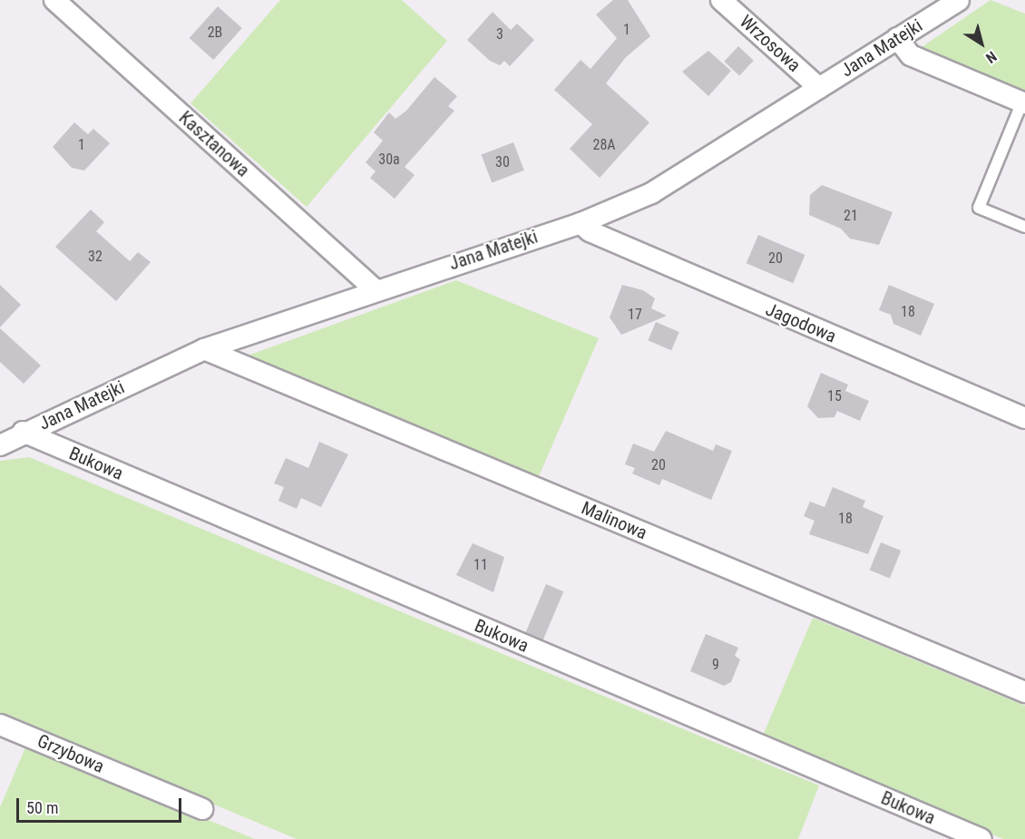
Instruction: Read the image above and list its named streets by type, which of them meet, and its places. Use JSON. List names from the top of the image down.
{
  "streets": {
    "street": [
      "Wrzosowa",
      "Jana Matejki",
      "Kasztanowa",
      "Jagodowa",
      "Bukowa",
      "Malinowa",
      "Grzybowa"
    ]
  },
  "crossings": [
    ["Wrzosowa", "Jana Matejki"],
    ["Jana Matejki", "Kasztanowa"],
    ["Jana Matejki", "Jagodowa"],
    ["Jana Matejki", "Bukowa"],
    ["Jana Matejki", "Malinowa"]
  ],
  "house_numbers": [
    "1",
    "2B",
    "3",
    "1",
    "28A",
    "30a",
    "30",
    "21",
    "32",
    "20",
    "18",
    "17",
    "15",
    "20",
    "18",
    "11",
    "9"
  ],
  "scale_bar": "50 m",
  "north": "bottom right"
}
